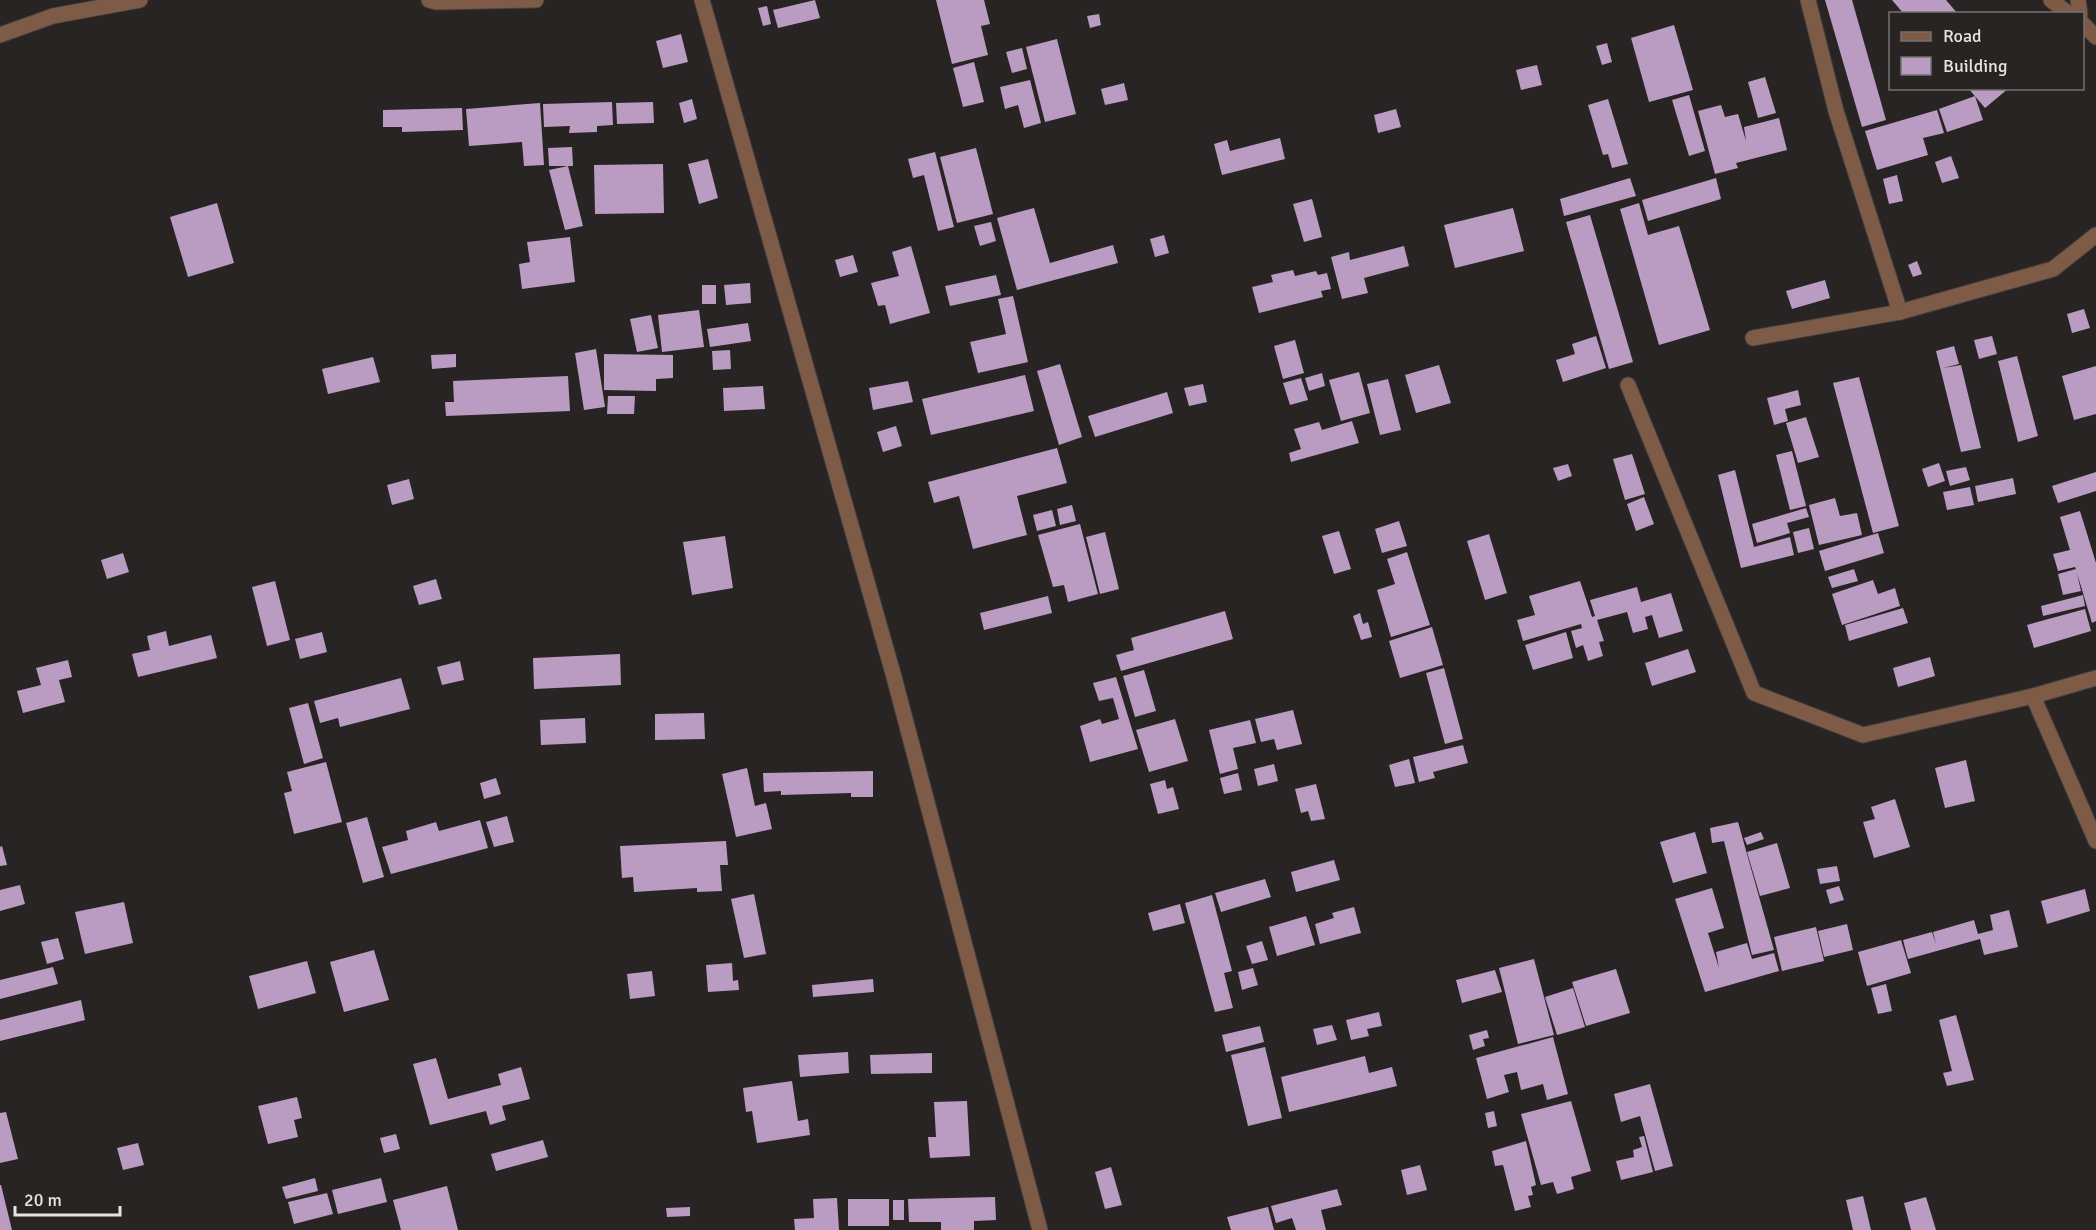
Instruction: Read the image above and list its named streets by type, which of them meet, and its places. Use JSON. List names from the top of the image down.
{
  "legend": ["Road", "Building"],
  "scale_bar": "20 m"
}
